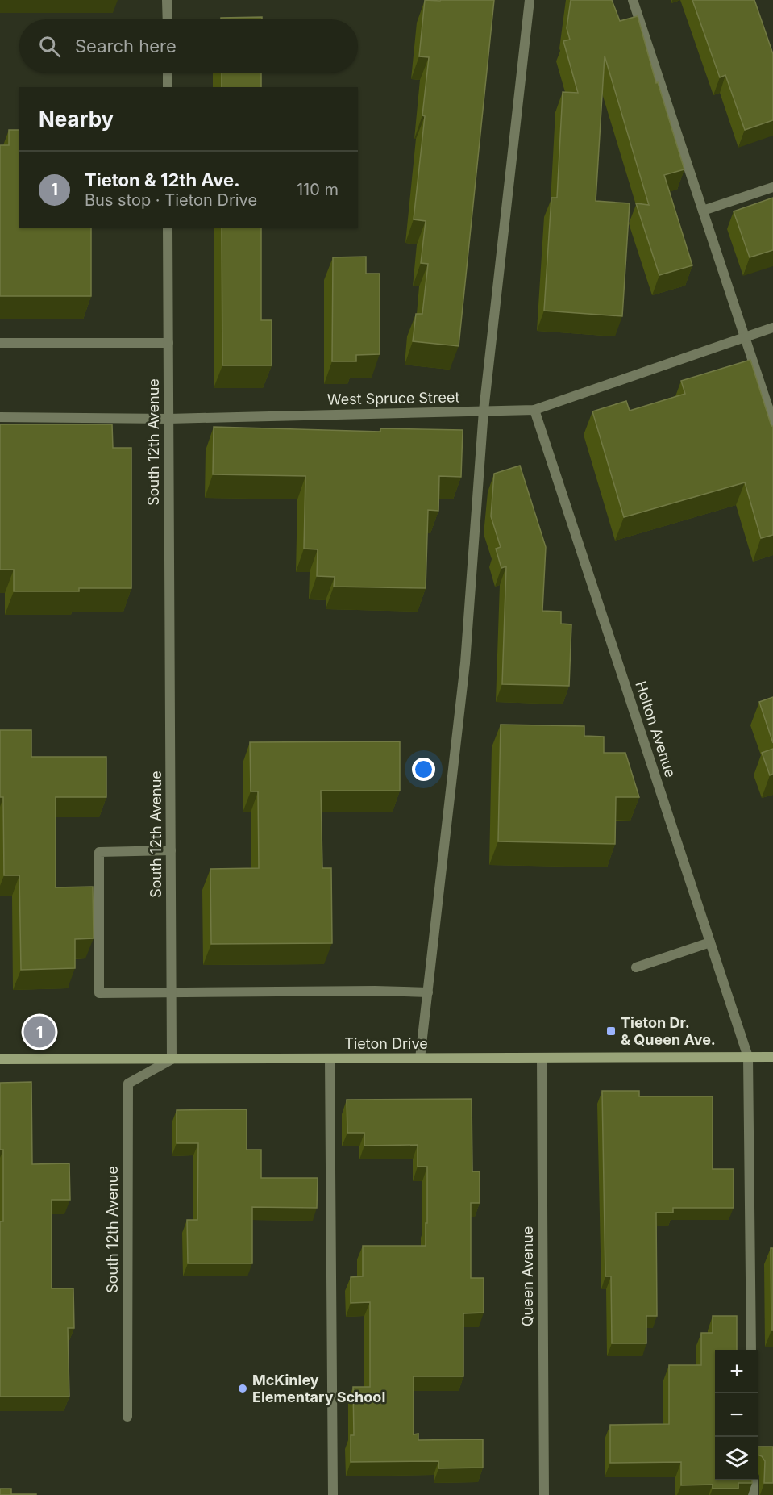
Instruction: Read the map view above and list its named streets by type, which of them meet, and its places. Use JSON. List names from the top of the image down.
{
  "streets": {
    "main road": ["Tieton Drive"],
    "street": [
      "West Spruce Street",
      "South 12th Avenue",
      "Holton Avenue",
      "Queen Avenue"
    ]
  },
  "crossings": [
    ["West Spruce Street", "South 12th Avenue"],
    ["West Spruce Street", "Holton Avenue"],
    ["South 12th Avenue", "Tieton Drive"],
    ["Holton Avenue", "Tieton Drive"],
    ["Tieton Drive", "Queen Avenue"]
  ],
  "places": {
    "transit": ["Tieton Dr. & Queen Ave."],
    "other": ["McKinley Elementary School"]
  },
  "page": {
    "search": "Search here",
    "heading": "Nearby",
    "list": [
      {
        "mark": "1",
        "name": "Tieton & 12th Ave.",
        "note": "Bus stop · Tieton Drive",
        "value": "110 m"
      }
    ],
    "pins": "1",
    "map_buttons": ["+", "−"]
  }
}
